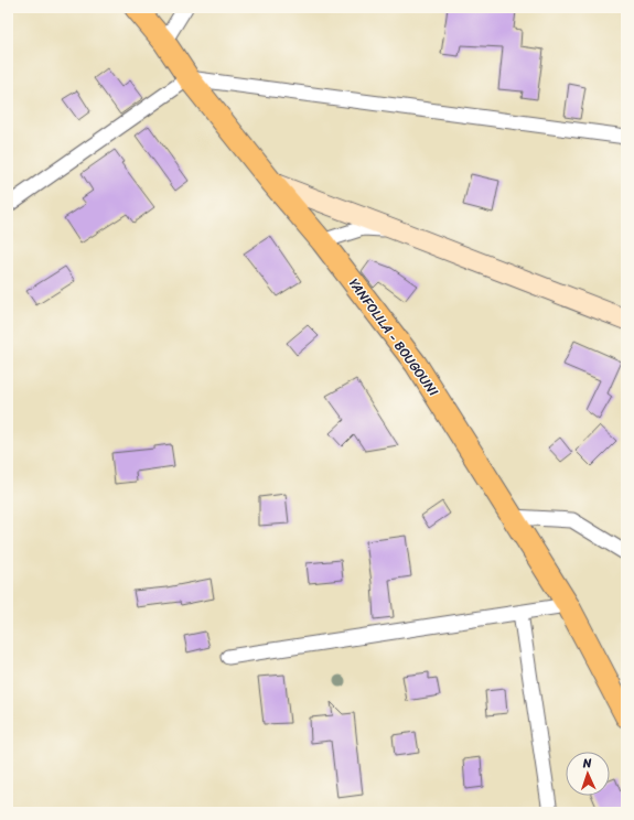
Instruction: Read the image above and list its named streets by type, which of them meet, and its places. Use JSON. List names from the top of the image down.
{
  "streets": {
    "main road": ["YANFOLILA - BOUGOUNI"]
  },
  "north": "top"
}
